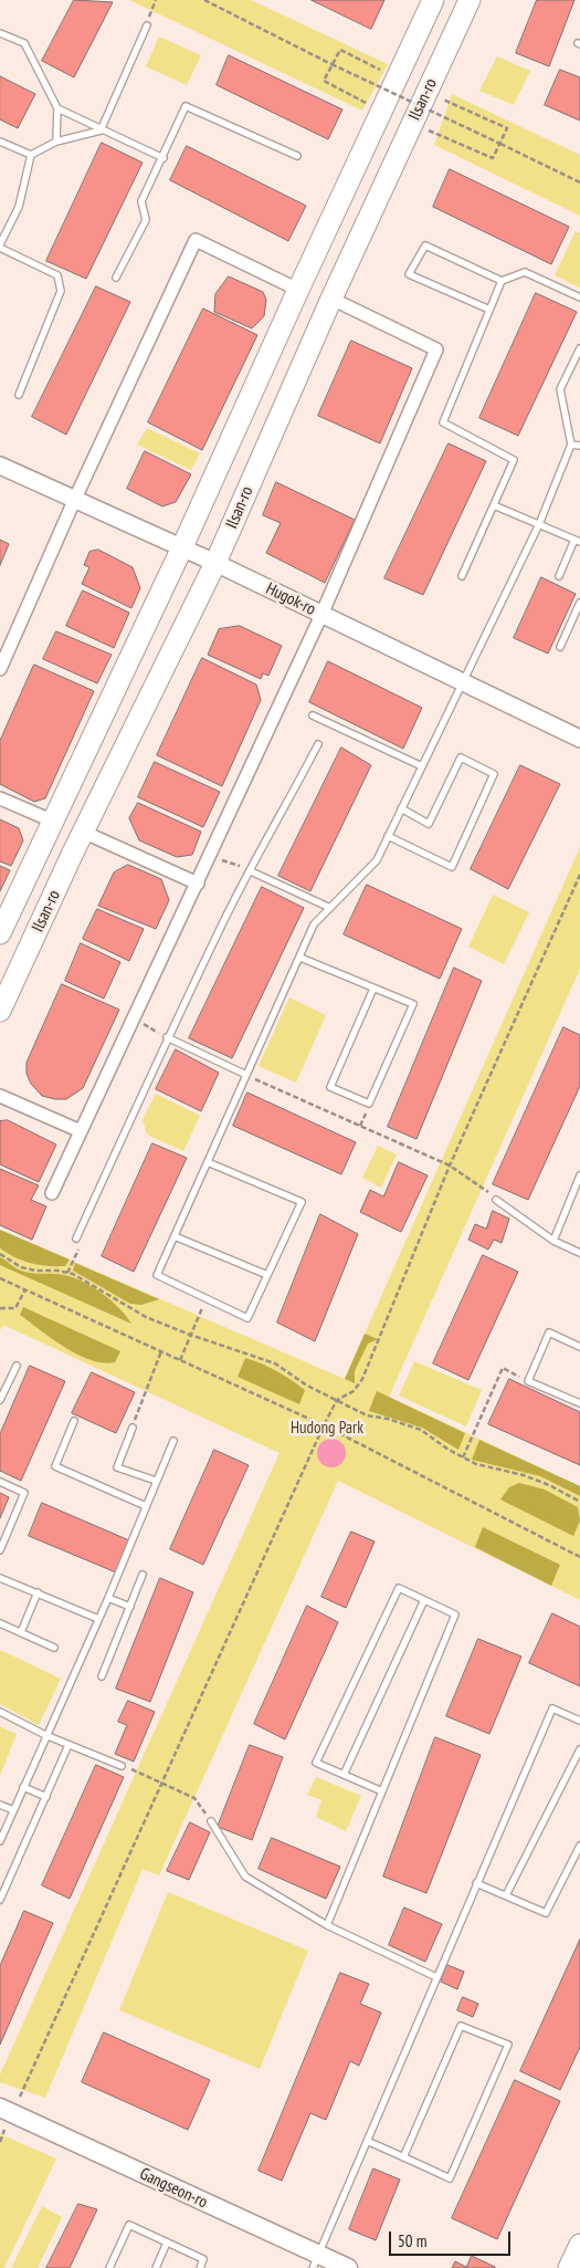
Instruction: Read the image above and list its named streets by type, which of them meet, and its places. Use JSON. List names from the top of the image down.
{
  "streets": {
    "main road": ["Ilsan-ro", "Gangseon-ro"],
    "street": ["Hugok-ro"]
  },
  "crossings": [
    ["Ilsan-ro", "Hugok-ro"]
  ],
  "parks": ["Hudong Park"],
  "scale_bar": "50 m"
}
